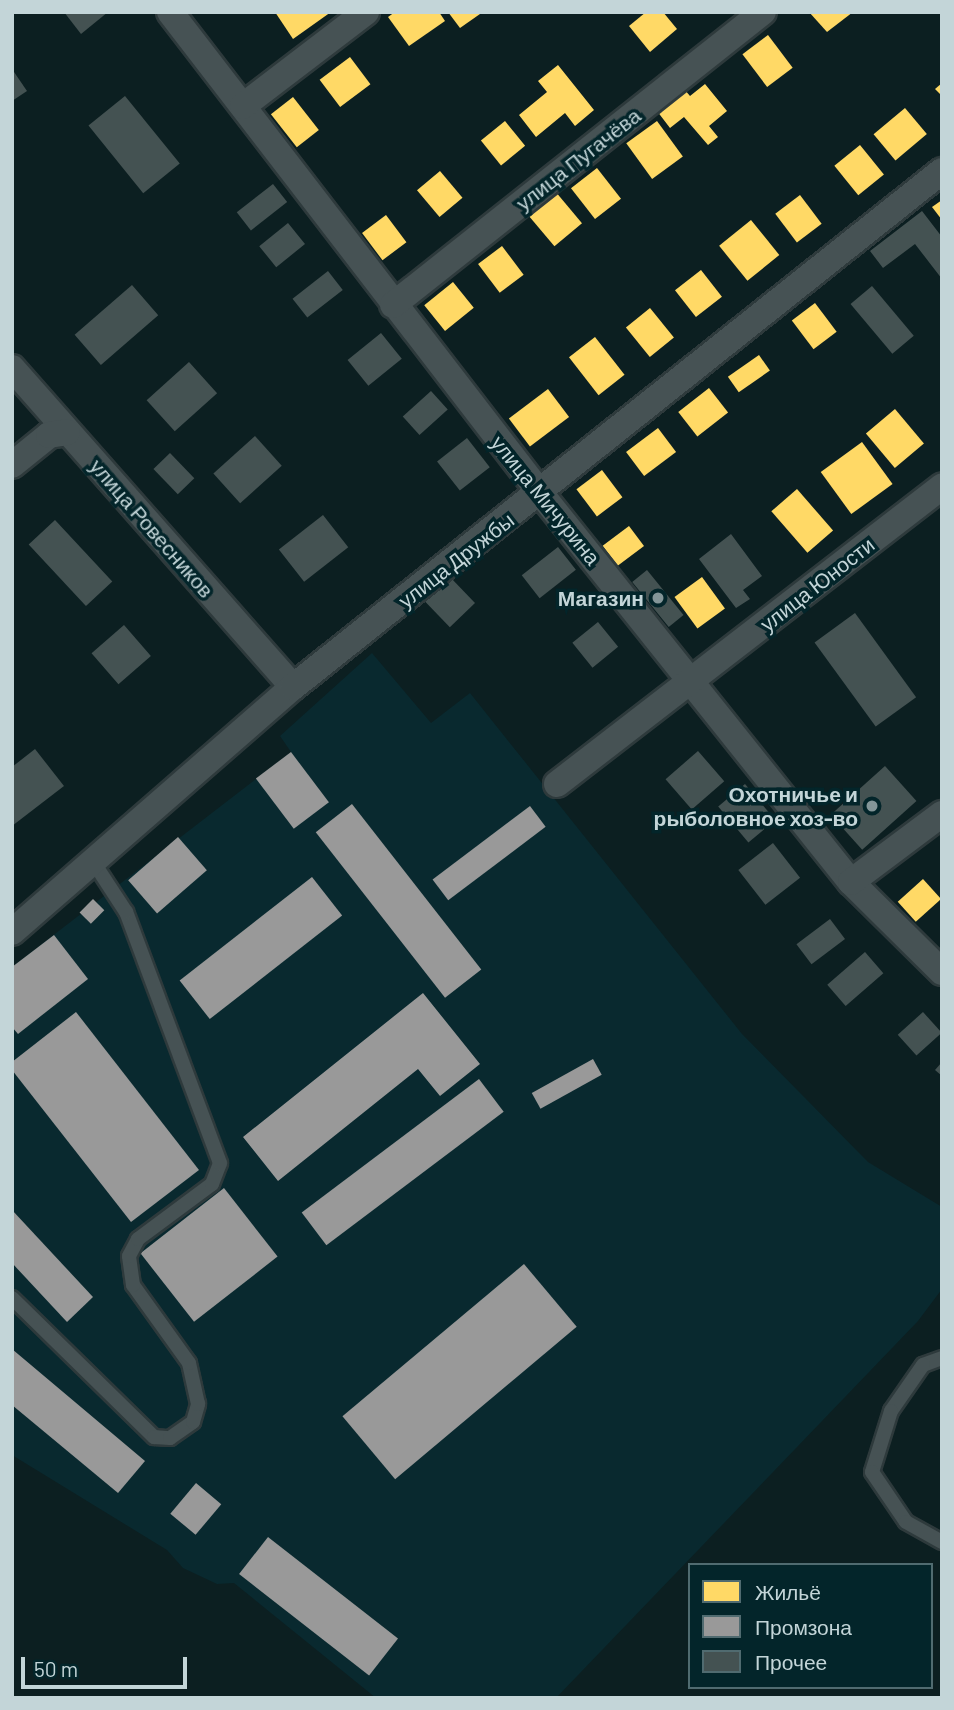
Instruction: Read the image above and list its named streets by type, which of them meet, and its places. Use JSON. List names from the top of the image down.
{
  "streets": {
    "street": [
      "улица Пугачёва",
      "улица Мичурина",
      "улица Ровесников",
      "улица Дружбы",
      "улица Юности"
    ]
  },
  "crossings": [
    ["улица Пугачёва", "улица Мичурина"],
    ["улица Мичурина", "улица Дружбы"],
    ["улица Мичурина", "улица Юности"],
    ["улица Ровесников", "улица Дружбы"]
  ],
  "places": ["Магазин", "Охотничье и рыболовное хоз-во"],
  "legend": ["Жильё", "Промзона", "Прочее"],
  "scale_bar": "50 m"
}
